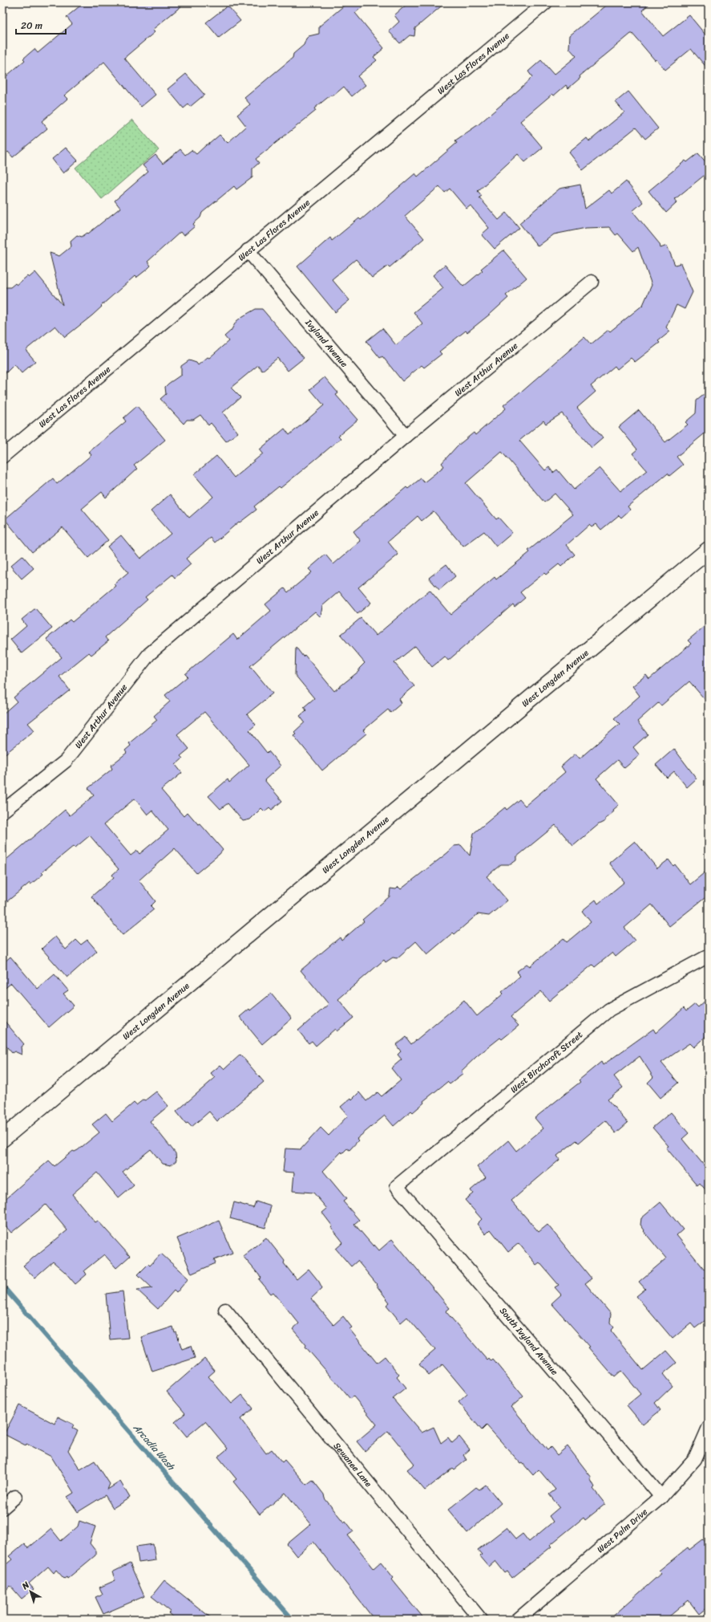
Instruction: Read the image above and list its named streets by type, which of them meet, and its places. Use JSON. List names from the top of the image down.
{
  "streets": {
    "street": [
      "West Las Flores Avenue",
      "Ivyland Avenue",
      "West Arthur Avenue",
      "West Longden Avenue",
      "West Birchcroft Street",
      "South Ivyland Avenue",
      "Sewanee Lane",
      "West Palm Drive"
    ]
  },
  "crossings": [
    ["West Las Flores Avenue", "Ivyland Avenue"],
    ["Ivyland Avenue", "West Arthur Avenue"],
    ["West Birchcroft Street", "South Ivyland Avenue"],
    ["South Ivyland Avenue", "West Palm Drive"]
  ],
  "water": ["Arcadia Wash"],
  "scale_bar": "20 m",
  "north": "top left"
}
